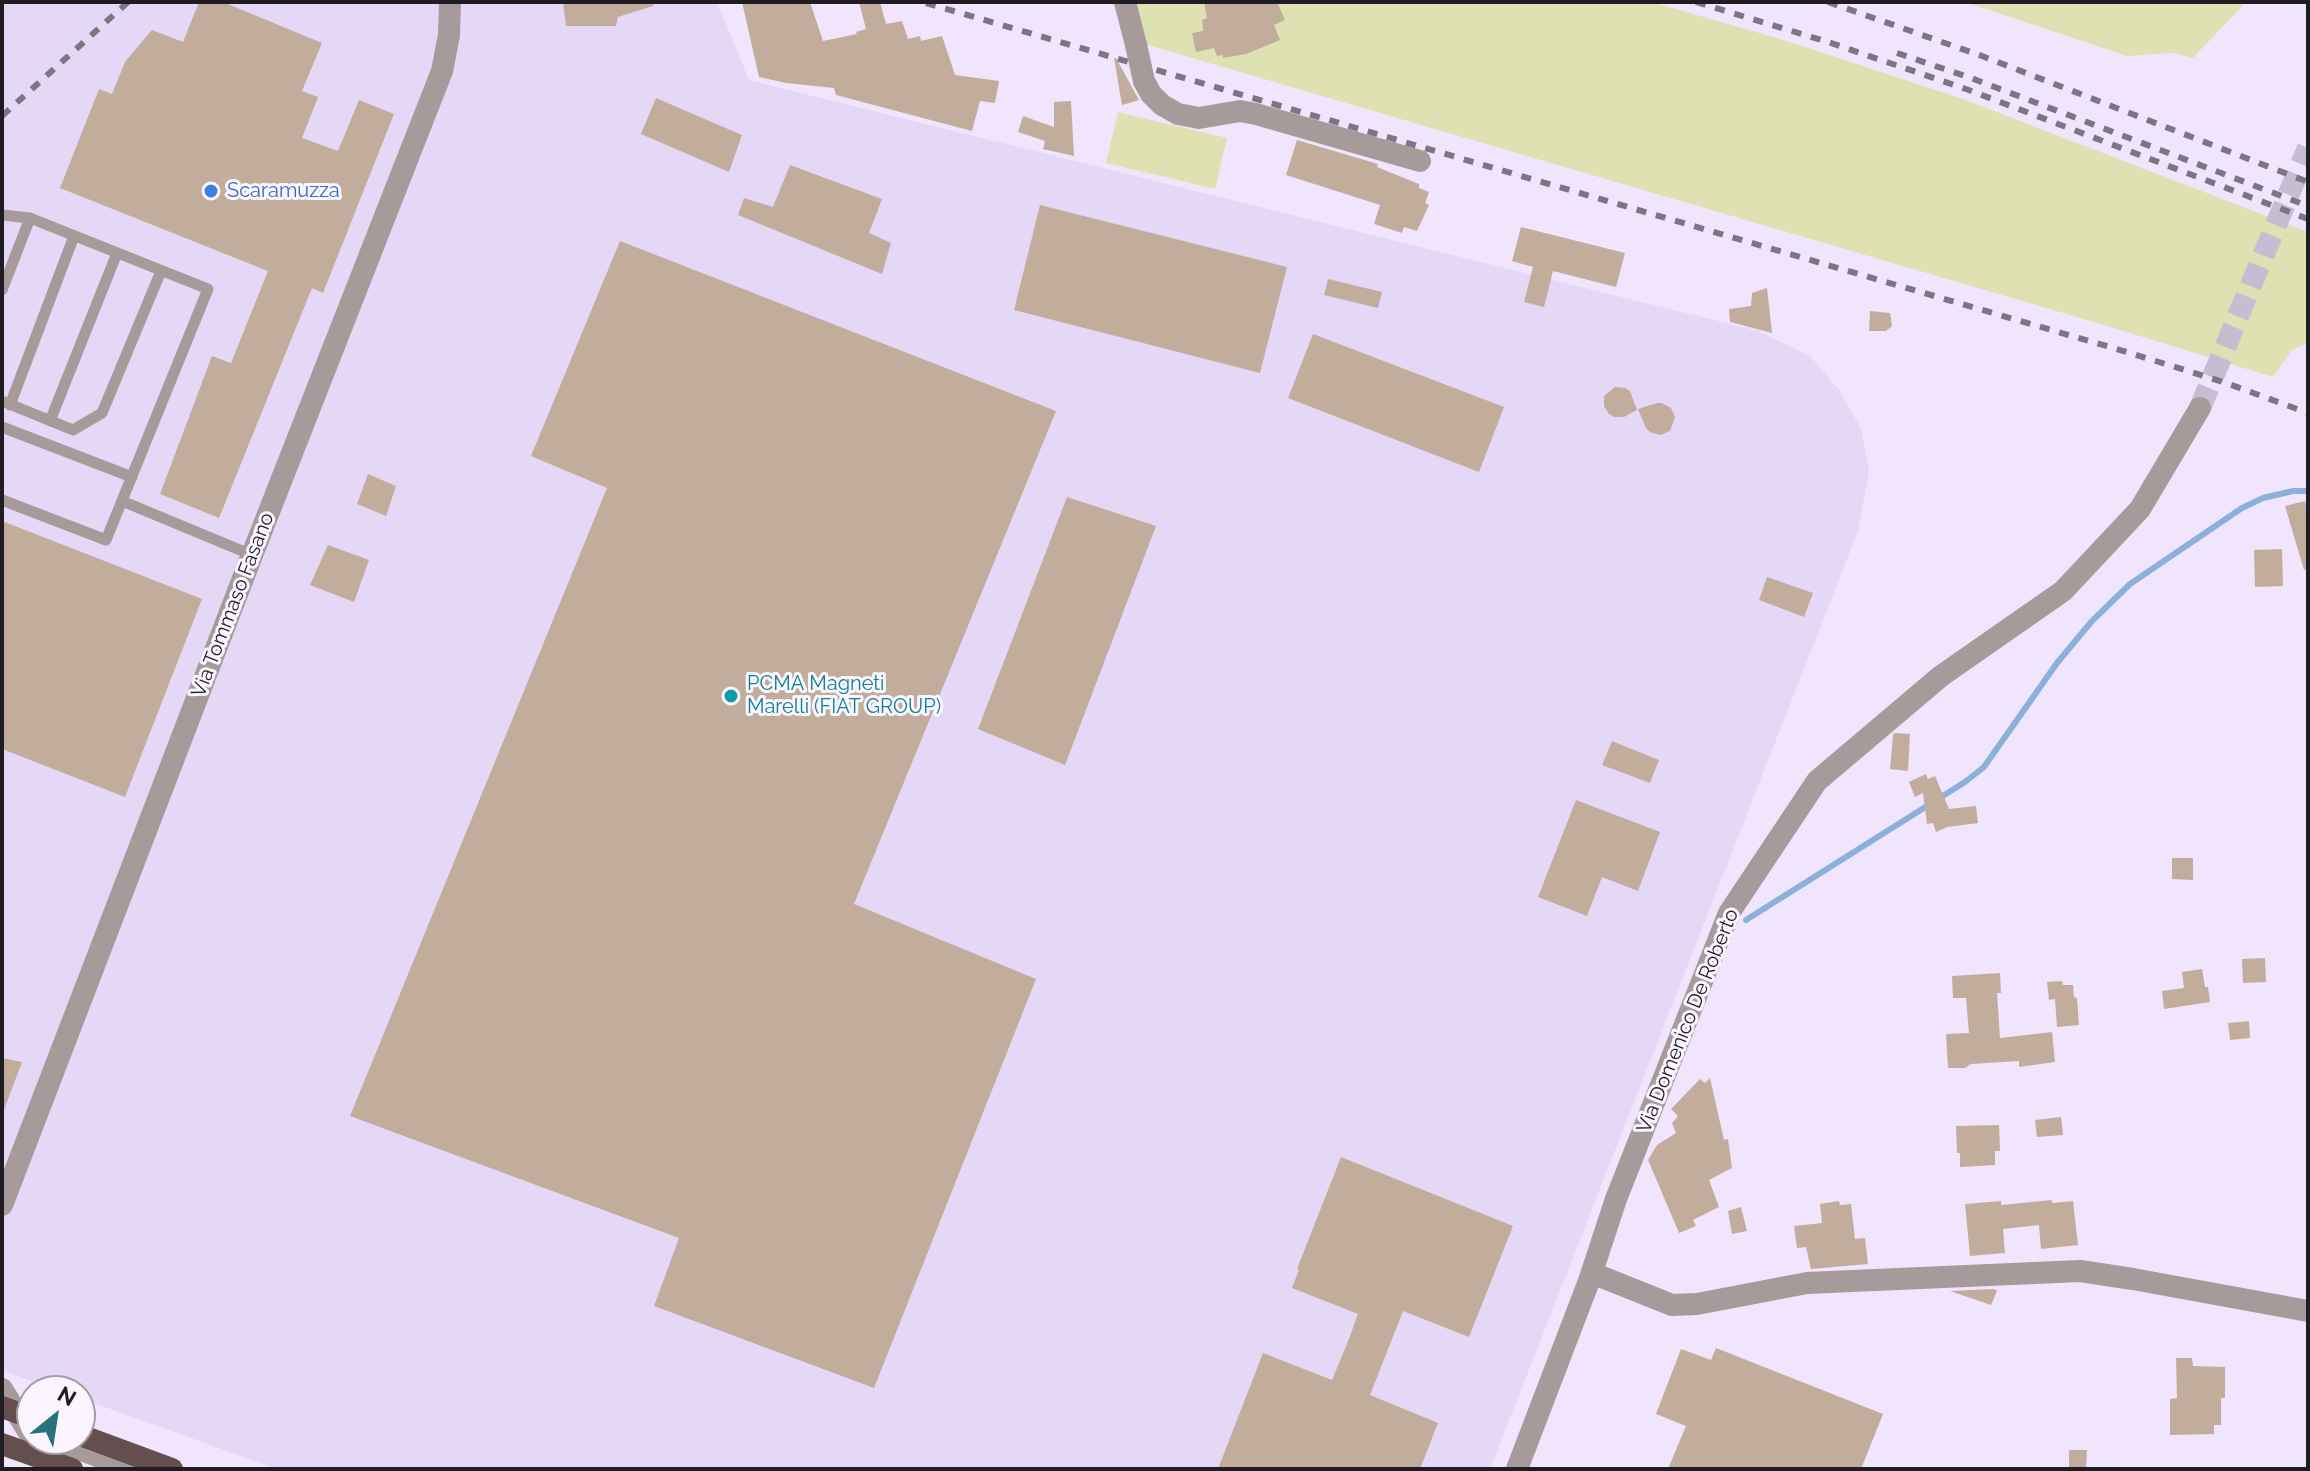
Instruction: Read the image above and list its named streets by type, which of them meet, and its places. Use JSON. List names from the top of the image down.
{
  "streets": {
    "street": ["Via Tommaso Fasano", "Via Domenico De Roberto"]
  },
  "places": ["Scaramuzza", "PCMA Magneti Marelli (FIAT GROUP)"],
  "north": "top right"
}
